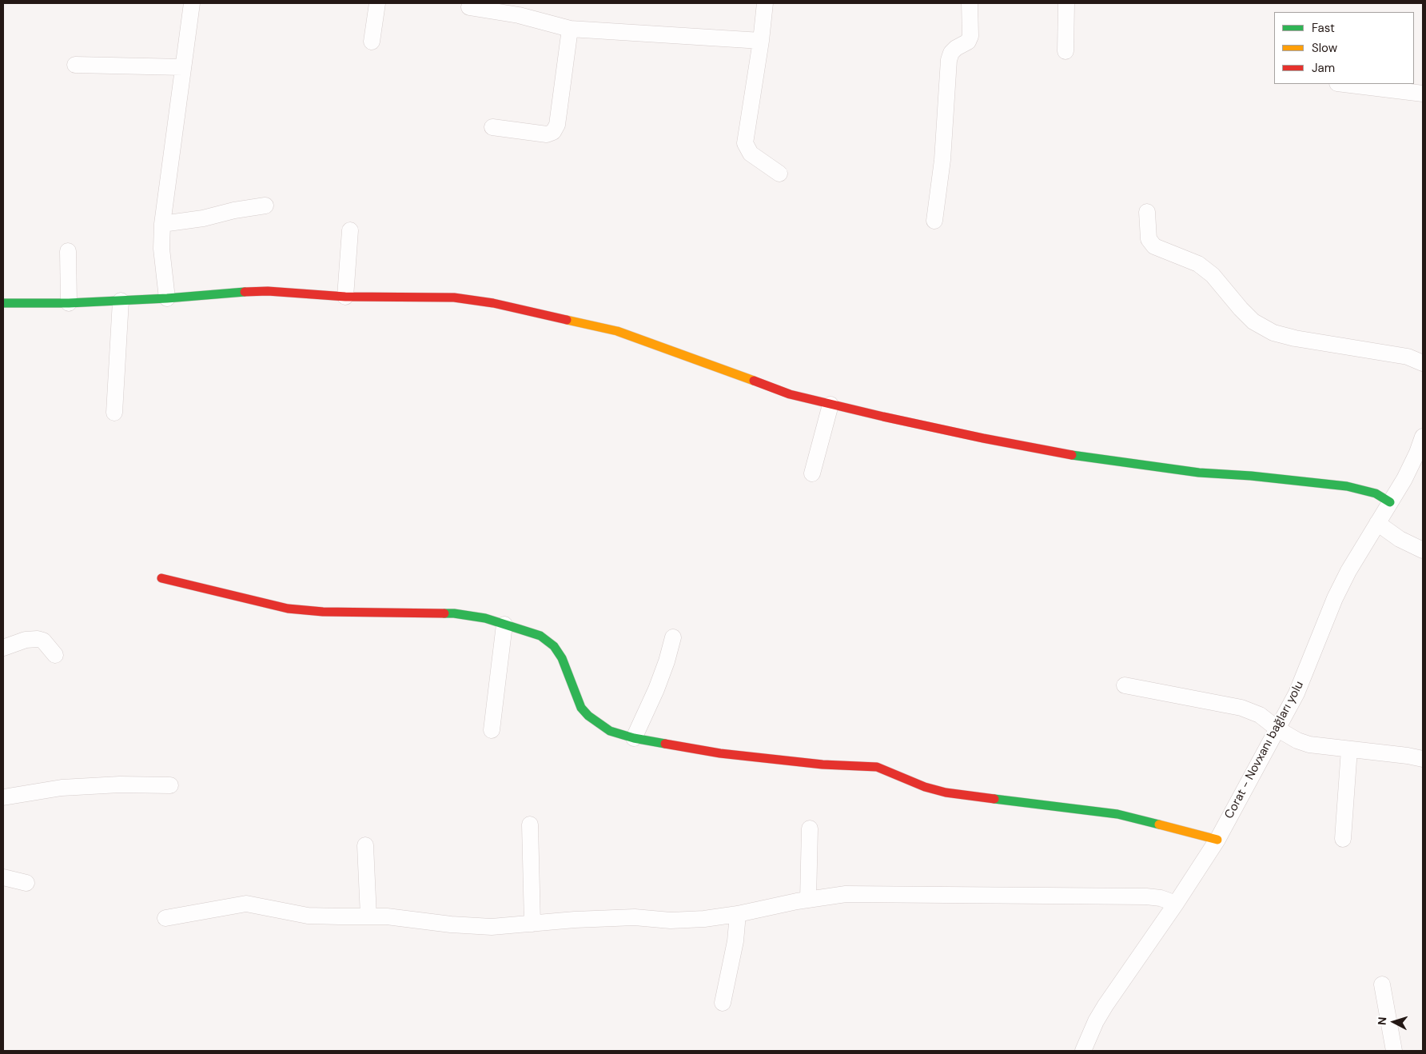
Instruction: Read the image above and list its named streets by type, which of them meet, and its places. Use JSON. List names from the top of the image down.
{
  "streets": {
    "street": ["Corat - Novxanı bağları yolu"]
  },
  "legend": ["Fast", "Slow", "Jam"],
  "north": "left"
}
